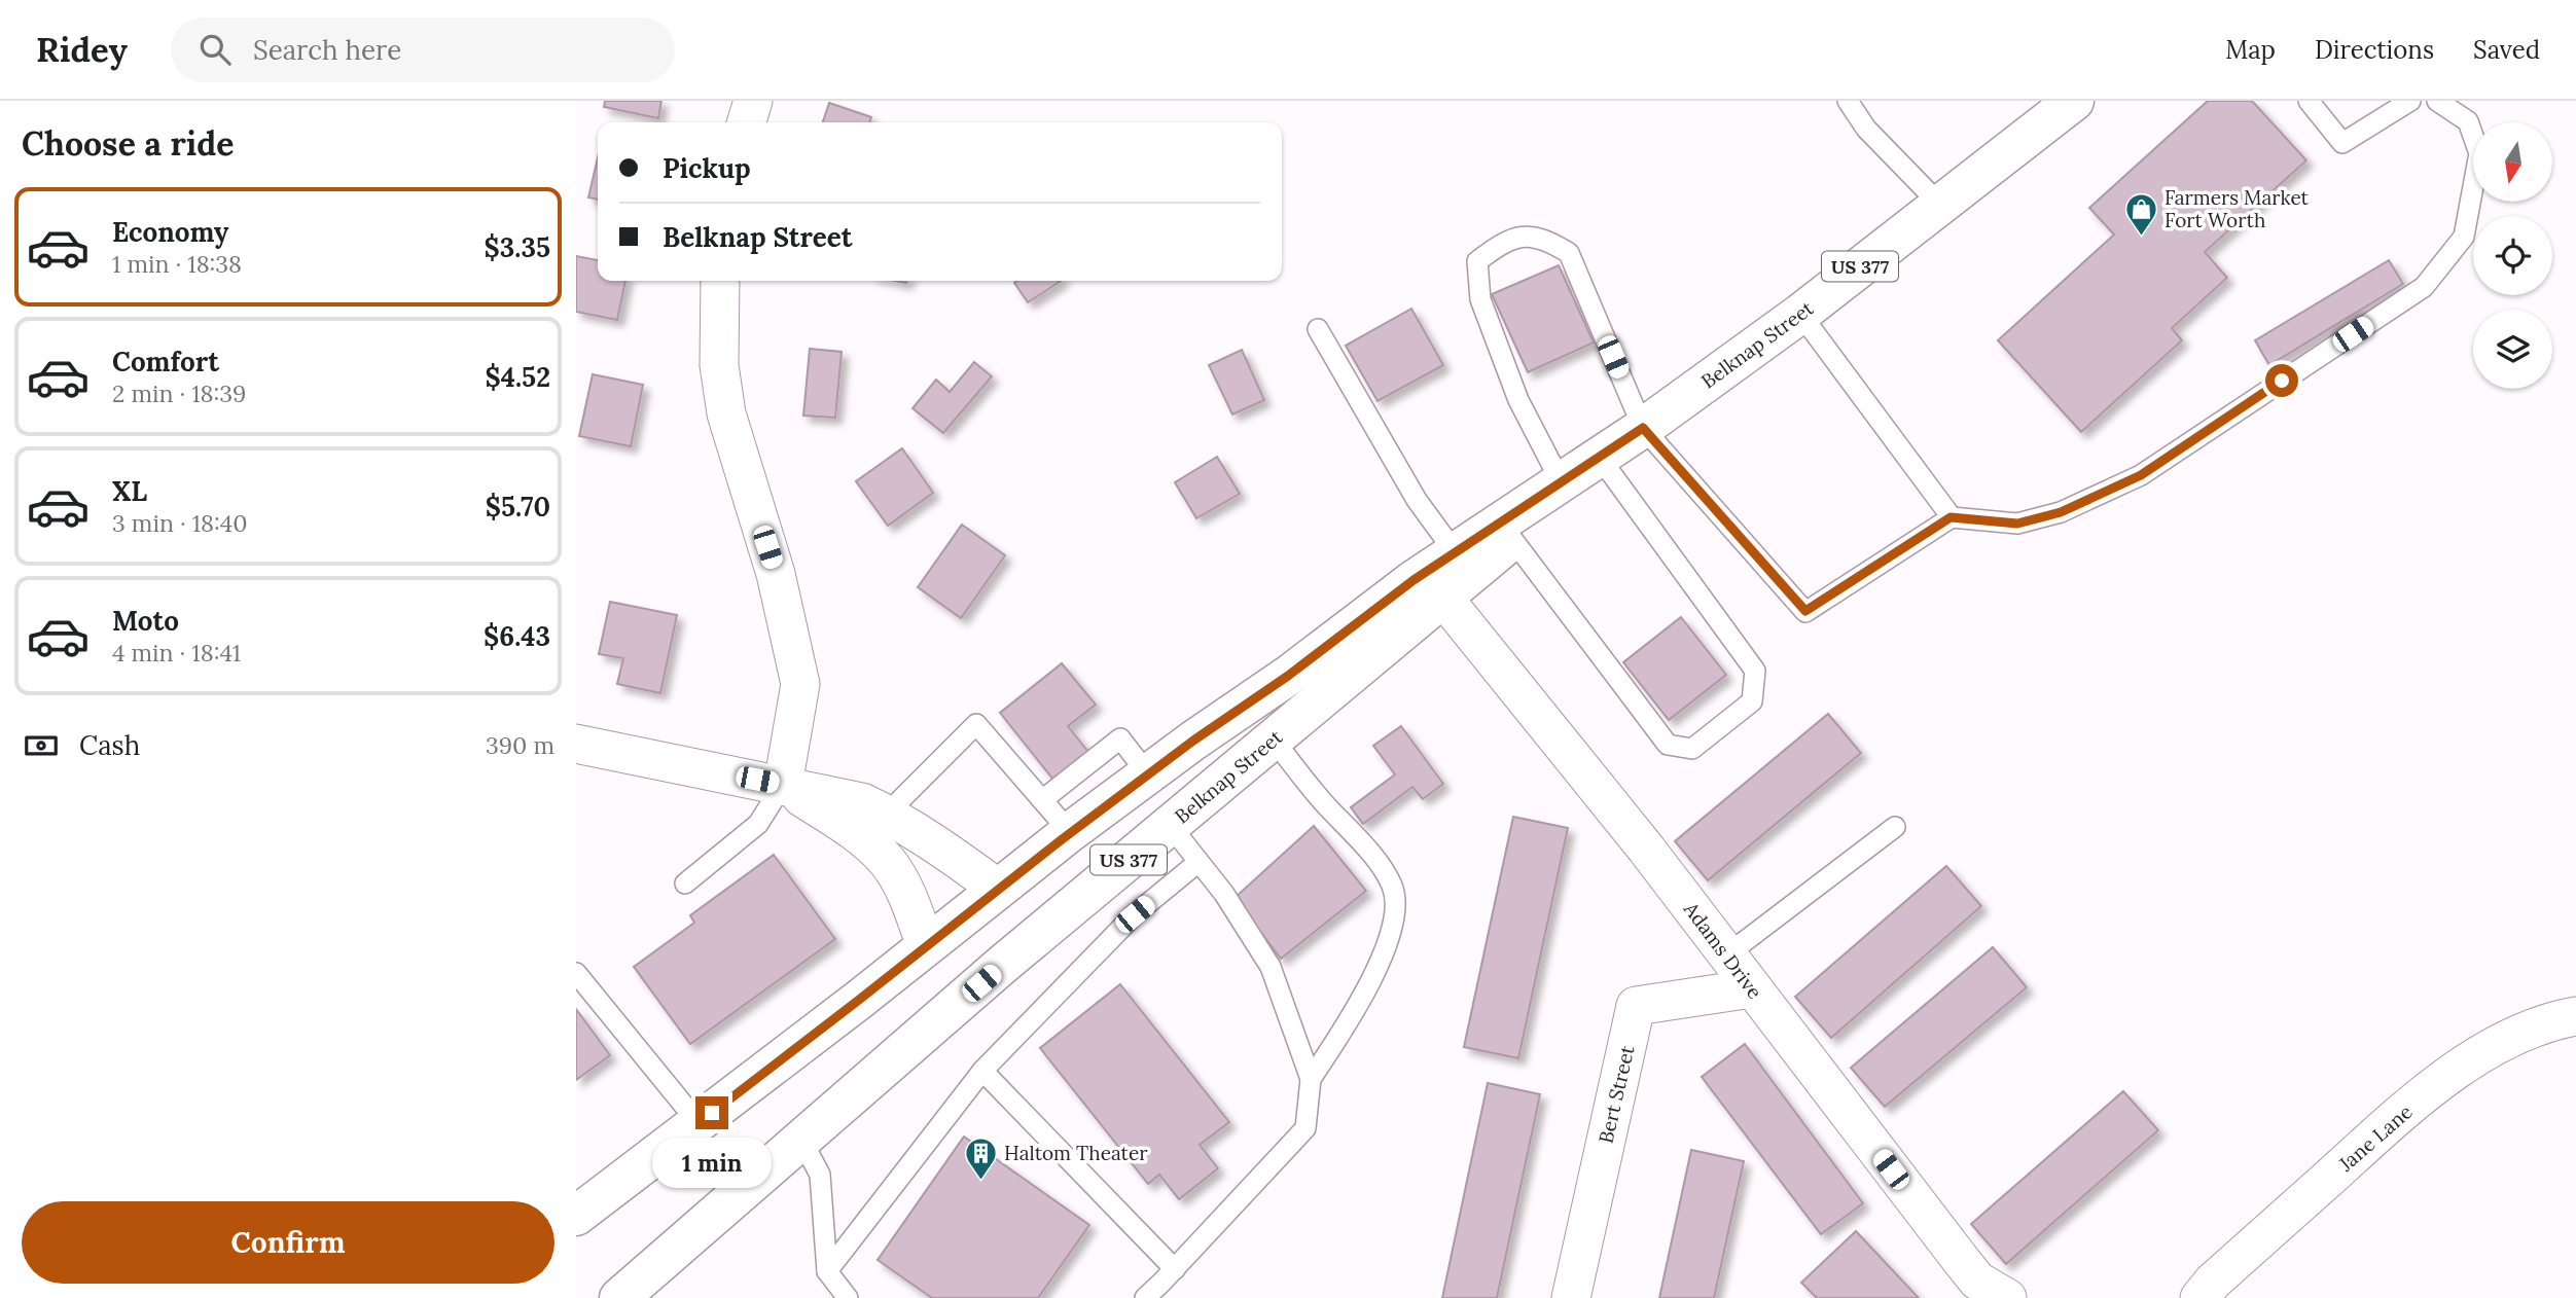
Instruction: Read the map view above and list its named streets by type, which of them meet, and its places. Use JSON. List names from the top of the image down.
{
  "streets": {
    "main road": ["US 377", "Belknap Street"],
    "street": ["Adams Drive", "Bert Street", "Jane Lane"]
  },
  "crossings": [
    ["Belknap Street", "Adams Drive"],
    ["Adams Drive", "Bert Street"]
  ],
  "places": {
    "shop": ["Farmers Market Fort Worth"],
    "building": ["Haltom Theater"]
  },
  "north": "bottom",
  "page": {
    "header": "Ridey",
    "search": "Search here",
    "nav": ["Map", "Directions", "Saved"],
    "heading": "Choose a ride",
    "banner": ["Pickup", "Belknap Street"],
    "list": [
      {
        "name": "Economy",
        "note": "1 min · 18:38",
        "value": "$3.35"
      },
      {
        "name": "Comfort",
        "note": "2 min · 18:39",
        "value": "$4.52"
      },
      {
        "name": "XL",
        "note": "3 min · 18:40",
        "value": "$5.70"
      },
      {
        "name": "Moto",
        "note": "4 min · 18:41",
        "value": "$6.43"
      }
    ],
    "pay": ["Cash", "390 m"],
    "bubble": "1 min",
    "buttons": "Confirm"
  }
}
